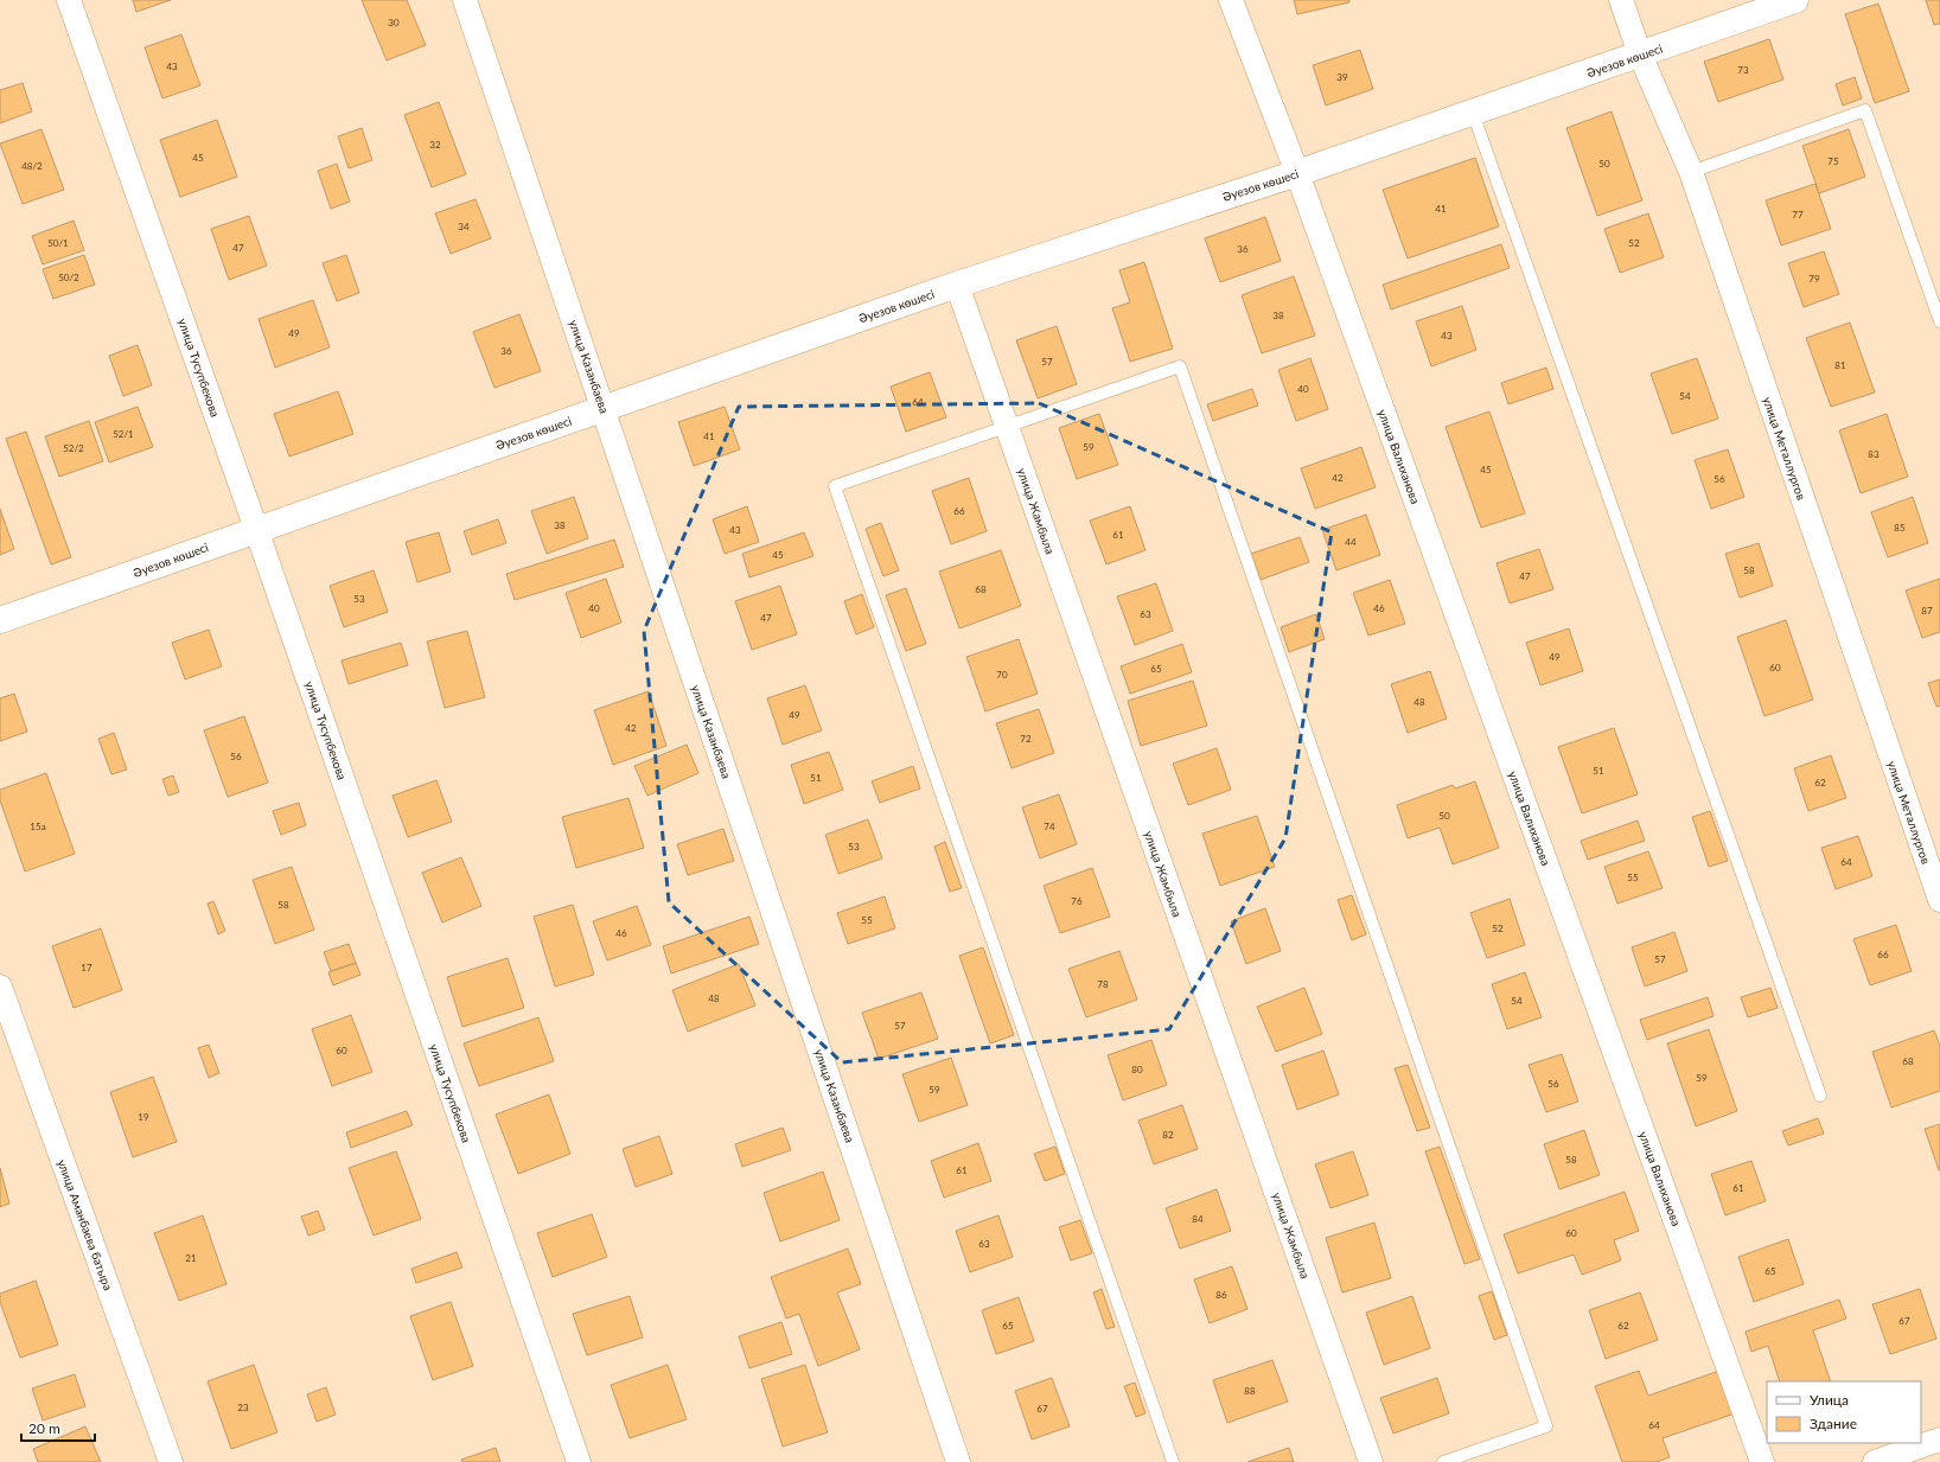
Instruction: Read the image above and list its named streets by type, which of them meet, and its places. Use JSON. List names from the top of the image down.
{
  "streets": {
    "main road": ["Әуезов көшесі"],
    "street": [
      "улица Казанбаева",
      "улица Тусупбекова",
      "улица Металлургов",
      "улица Валиханова",
      "улица Жамбыла",
      "улица Аманбаева батыра"
    ]
  },
  "crossings": [
    ["Әуезов көшесі", "улица Казанбаева"],
    ["Әуезов көшесі", "улица Тусупбекова"],
    ["Әуезов көшесі", "улица Металлургов"],
    ["Әуезов көшесі", "улица Валиханова"],
    ["Әуезов көшесі", "улица Жамбыла"]
  ],
  "house_numbers": [
    "30",
    "43",
    "73",
    "39",
    "32",
    "45",
    "75",
    "50",
    "48/2",
    "41",
    "77",
    "34",
    "50/1",
    "52",
    "47",
    "36",
    "50/2",
    "79",
    "38",
    "49",
    "43",
    "36",
    "57",
    "81",
    "40",
    "54",
    "64",
    "52/1",
    "41",
    "59",
    "52/2",
    "83",
    "45",
    "42",
    "56",
    "66",
    "38",
    "85",
    "43",
    "61",
    "44",
    "45",
    "58",
    "47",
    "68",
    "53",
    "40",
    "46",
    "87",
    "63",
    "47",
    "49",
    "60",
    "65",
    "70",
    "48",
    "49",
    "42",
    "72",
    "56",
    "51",
    "51",
    "62",
    "50",
    "15а",
    "74",
    "53",
    "64",
    "55",
    "76",
    "58",
    "55",
    "52",
    "46",
    "66",
    "57",
    "17",
    "78",
    "48",
    "54",
    "57",
    "60",
    "68",
    "80",
    "59",
    "56",
    "59",
    "19",
    "82",
    "58",
    "61",
    "61",
    "84",
    "60",
    "63",
    "21",
    "65",
    "86",
    "67",
    "65",
    "62",
    "88",
    "23",
    "67",
    "64"
  ],
  "legend": ["Улица", "Здание"],
  "scale_bar": "20 m"
}
